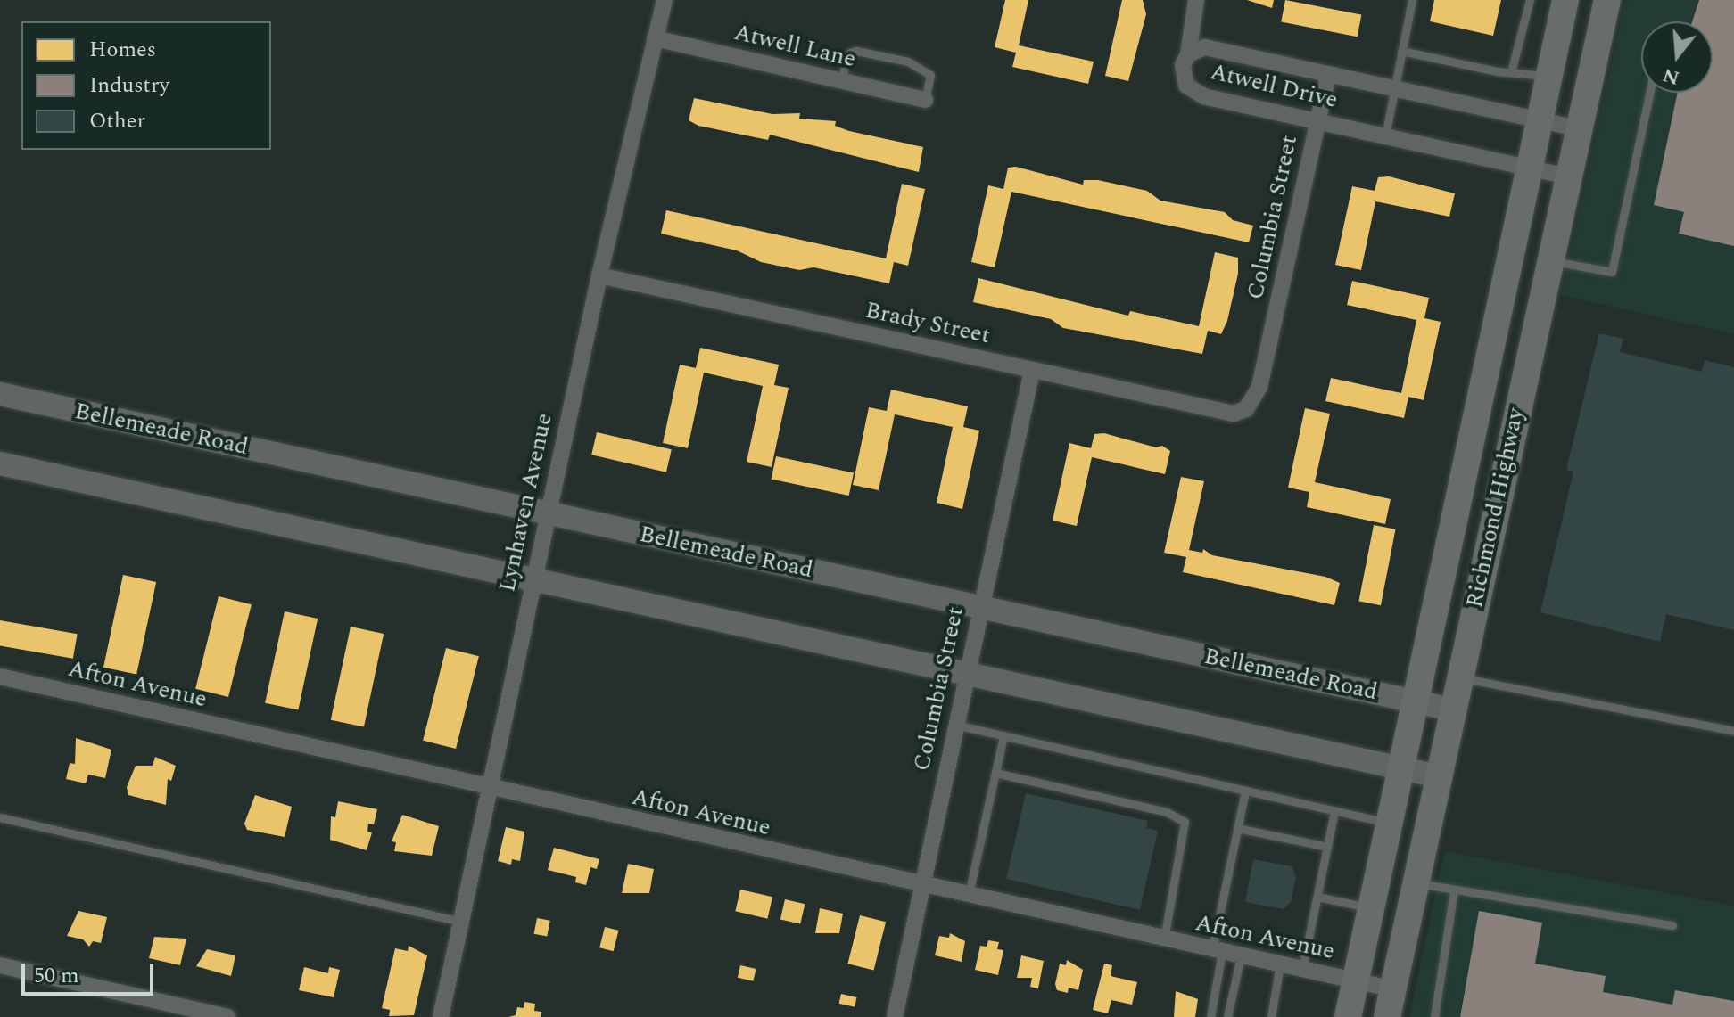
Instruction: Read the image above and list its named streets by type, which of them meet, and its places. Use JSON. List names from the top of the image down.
{
  "streets": {
    "main road": ["Bellemeade Road", "Richmond Highway"],
    "street": [
      "Atwell Lane",
      "Atwell Drive",
      "Columbia Street",
      "Brady Street",
      "Lynhaven Avenue",
      "Afton Avenue"
    ]
  },
  "crossings": [
    ["Atwell Lane", "Lynhaven Avenue"],
    ["Atwell Drive", "Columbia Street"],
    ["Atwell Drive", "Richmond Highway"],
    ["Columbia Street", "Brady Street"],
    ["Columbia Street", "Bellemeade Road"],
    ["Columbia Street", "Afton Avenue"],
    ["Brady Street", "Lynhaven Avenue"],
    ["Bellemeade Road", "Lynhaven Avenue"],
    ["Bellemeade Road", "Richmond Highway"],
    ["Lynhaven Avenue", "Afton Avenue"],
    ["Richmond Highway", "Afton Avenue"]
  ],
  "legend": ["Homes", "Industry", "Other"],
  "scale_bar": "50 m",
  "north": "bottom"
}
